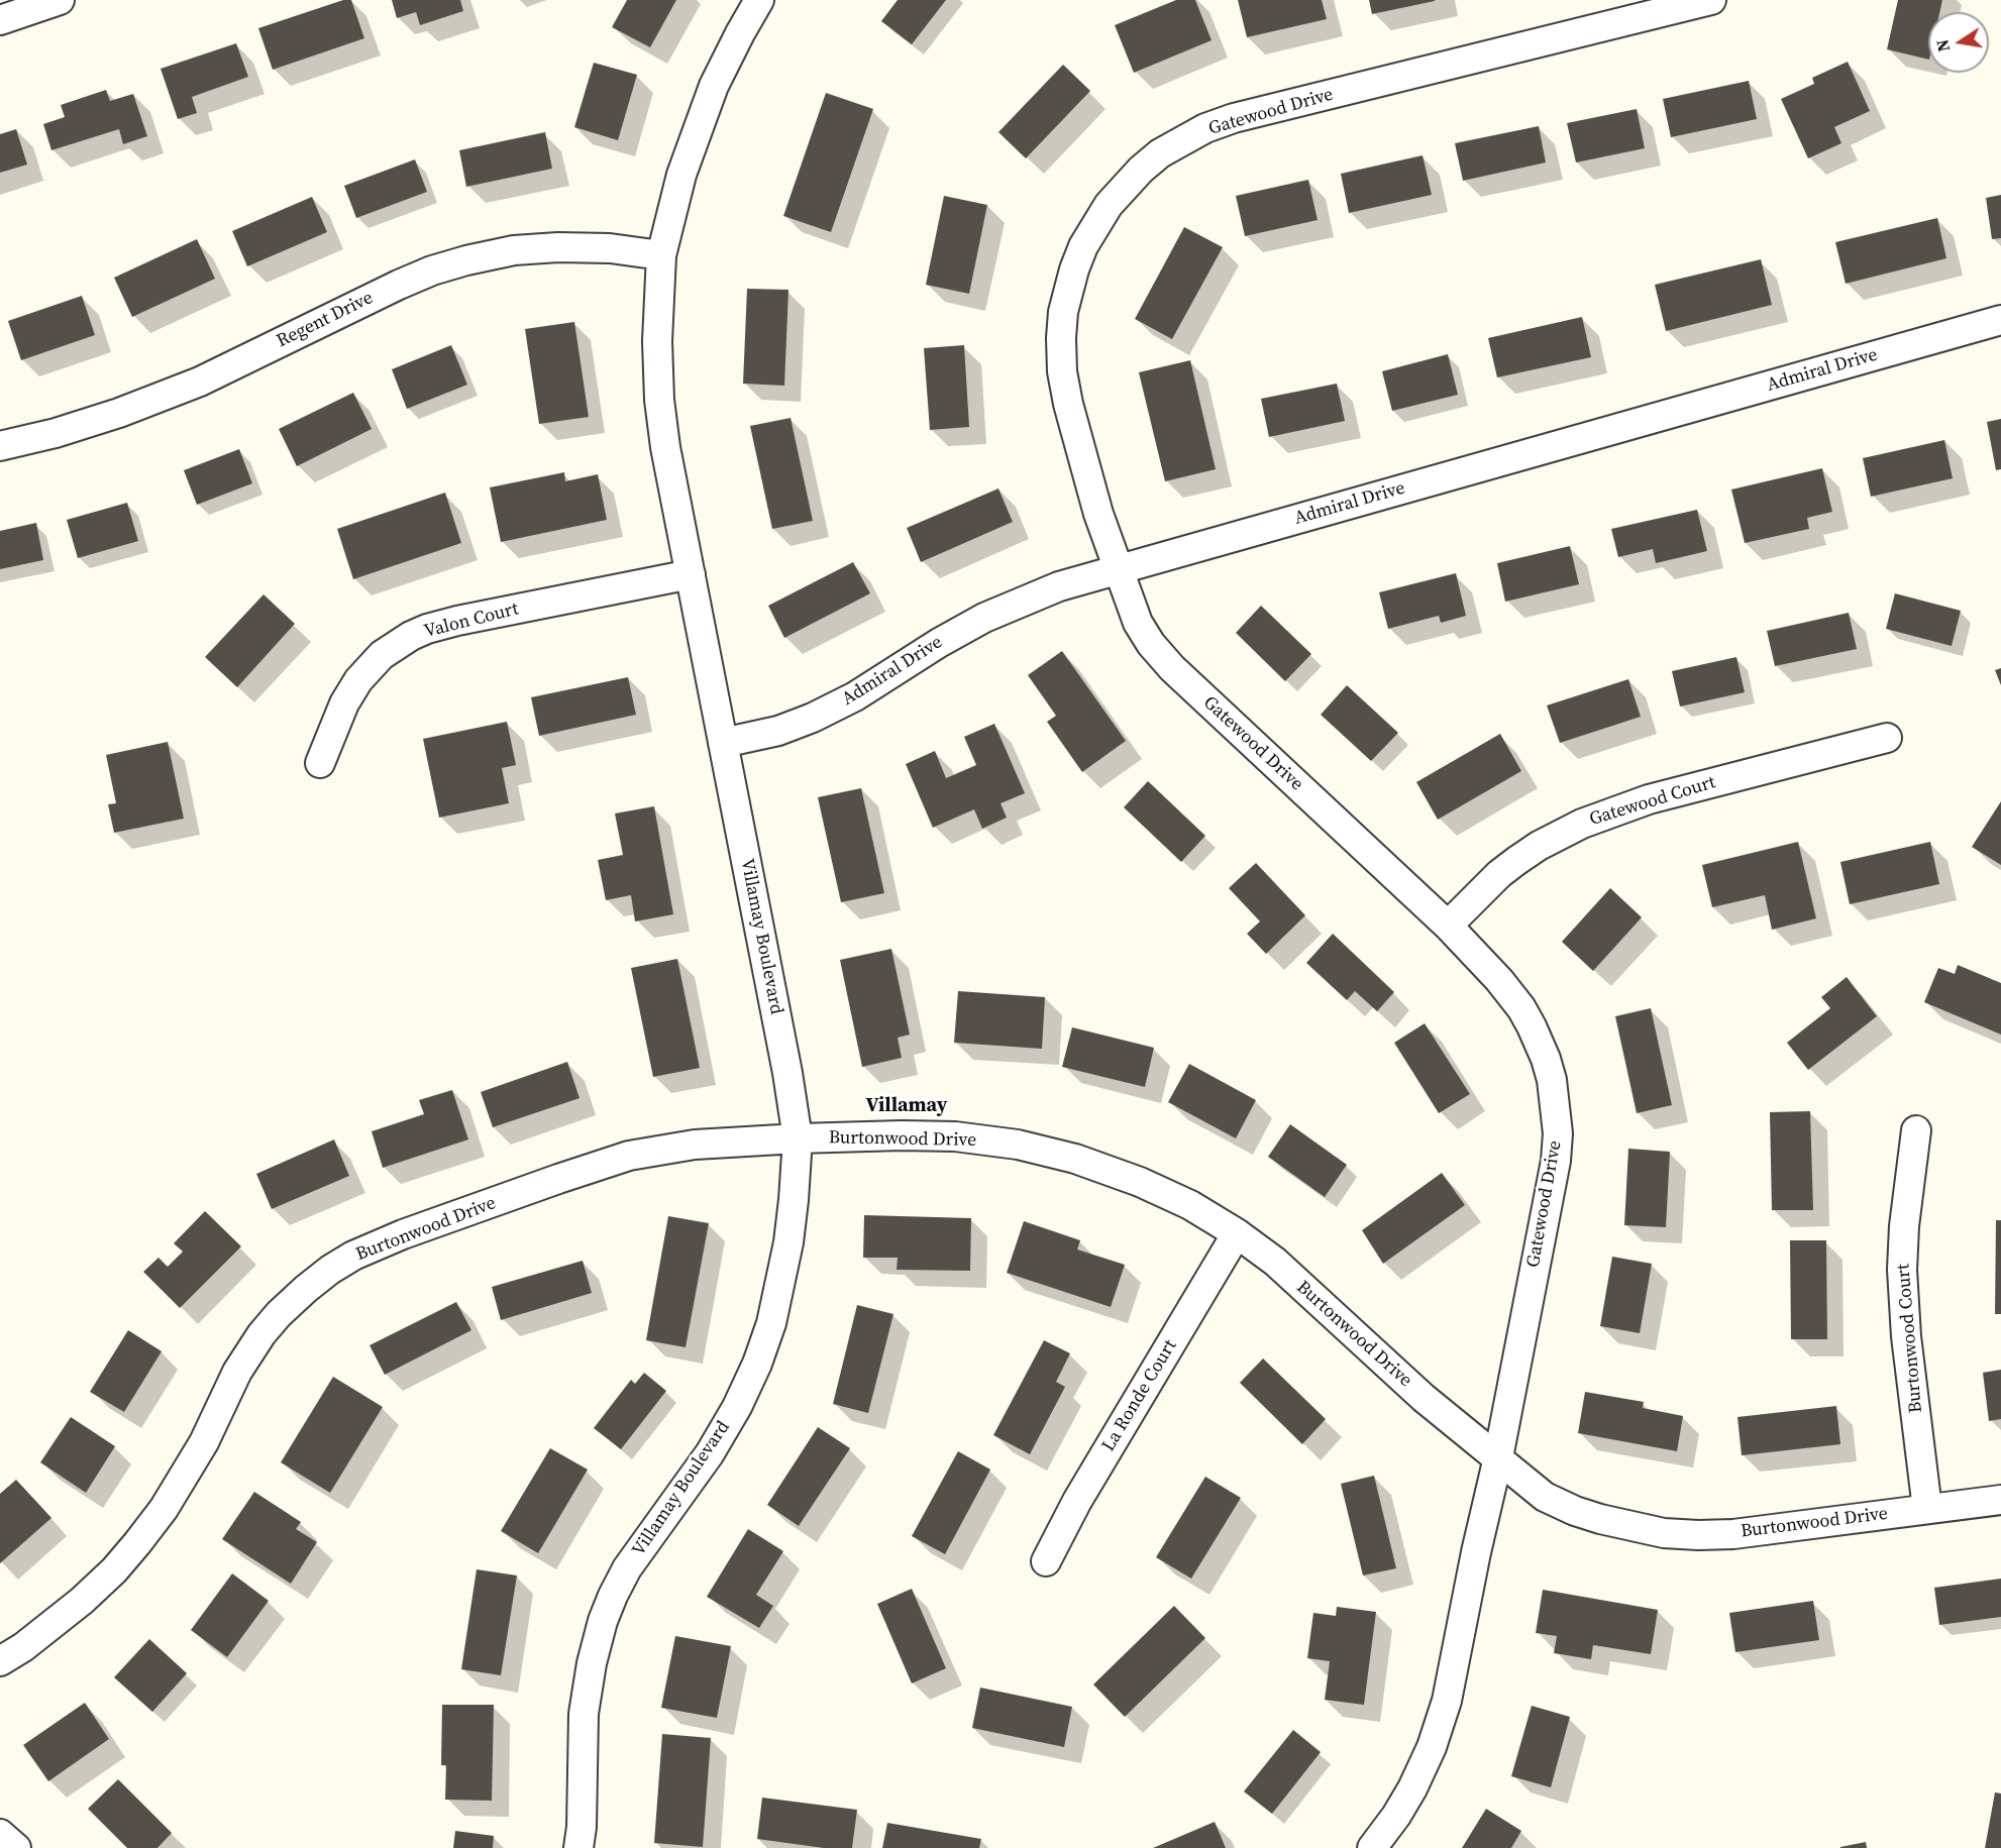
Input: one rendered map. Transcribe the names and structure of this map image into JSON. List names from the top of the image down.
{
  "streets": {
    "street": [
      "Gatewood Drive",
      "Regent Drive",
      "Admiral Drive",
      "Valon Court",
      "Gatewood Court",
      "Villamay Boulevard",
      "Burtonwood Drive",
      "Burtonwood Court",
      "La Ronde Court"
    ]
  },
  "crossings": [
    ["Gatewood Drive", "Admiral Drive"],
    ["Gatewood Drive", "Gatewood Court"],
    ["Gatewood Drive", "Burtonwood Drive"],
    ["Regent Drive", "Villamay Boulevard"],
    ["Admiral Drive", "Villamay Boulevard"],
    ["Valon Court", "Villamay Boulevard"],
    ["Villamay Boulevard", "Burtonwood Drive"],
    ["Burtonwood Drive", "Burtonwood Court"],
    ["Burtonwood Drive", "La Ronde Court"]
  ],
  "districts": ["Villamay"],
  "north": "left"
}
